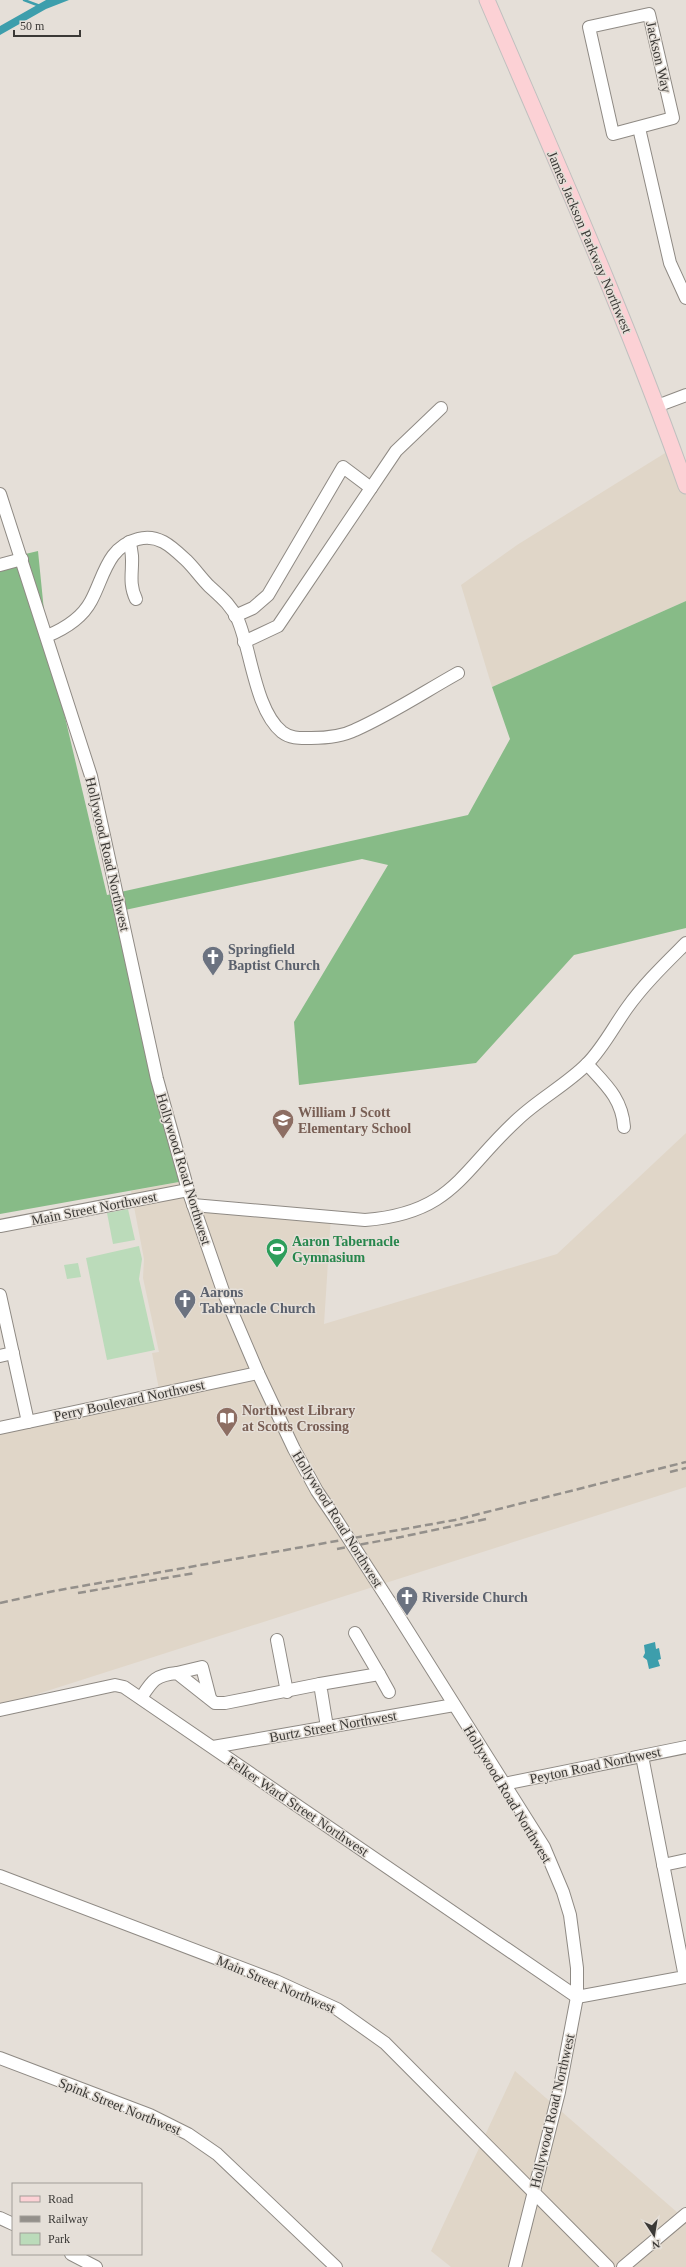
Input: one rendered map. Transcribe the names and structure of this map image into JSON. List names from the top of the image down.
{
  "streets": {
    "main road": ["James Jackson Parkway Northwest"],
    "street": [
      "Jackson Way",
      "Hollywood Road Northwest",
      "Main Street Northwest",
      "Perry Boulevard Northwest",
      "Burtz Street Northwest",
      "Peyton Road Northwest",
      "Felker Ward Street Northwest",
      "Spink Street Northwest"
    ]
  },
  "crossings": [
    ["Hollywood Road Northwest", "Main Street Northwest"],
    ["Hollywood Road Northwest", "Perry Boulevard Northwest"],
    ["Hollywood Road Northwest", "Burtz Street Northwest"],
    ["Hollywood Road Northwest", "Peyton Road Northwest"],
    ["Hollywood Road Northwest", "Felker Ward Street Northwest"],
    ["Burtz Street Northwest", "Felker Ward Street Northwest"]
  ],
  "places": {
    "church": ["Springfield Baptist Church", "Aarons Tabernacle Church", "Riverside Church"],
    "school or university": ["William J Scott Elementary School"],
    "sports": ["Aaron Tabernacle Gymnasium"],
    "library": ["Northwest Library at Scotts Crossing"]
  },
  "legend": ["Road", "Railway", "Park"],
  "scale_bar": "50 m",
  "north": "bottom"
}
